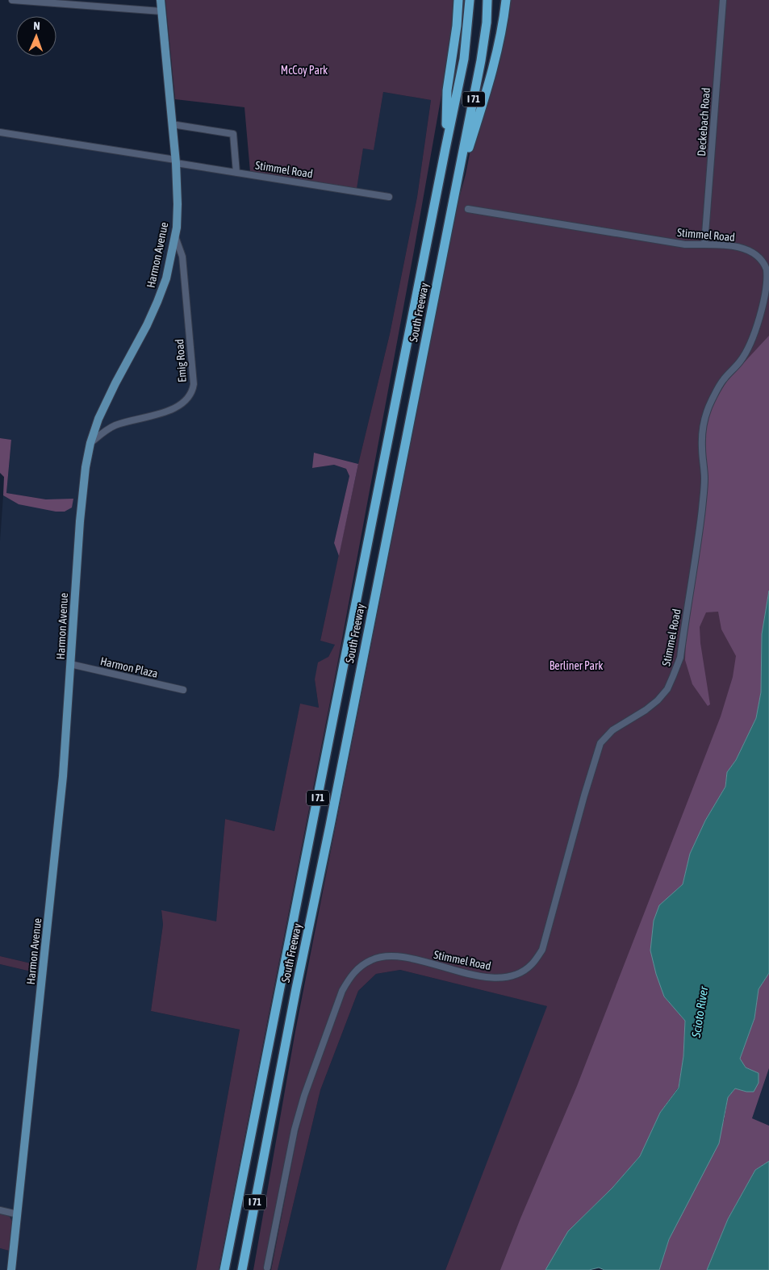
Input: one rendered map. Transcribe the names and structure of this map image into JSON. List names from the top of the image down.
{
  "streets": {
    "highway": ["I 71", "South Freeway"],
    "main road": ["Harmon Avenue"],
    "street": [
      "Deckebach Road",
      "Stimmel Road",
      "Emig Road",
      "Harmon Plaza"
    ]
  },
  "crossings": [
    ["Deckebach Road", "Stimmel Road"],
    ["Stimmel Road", "Harmon Avenue"],
    ["Harmon Avenue", "Emig Road"],
    ["Harmon Avenue", "Harmon Plaza"]
  ],
  "water": ["Scioto River"],
  "parks": ["McCoy Park", "Berliner Park"],
  "north": "top"
}
